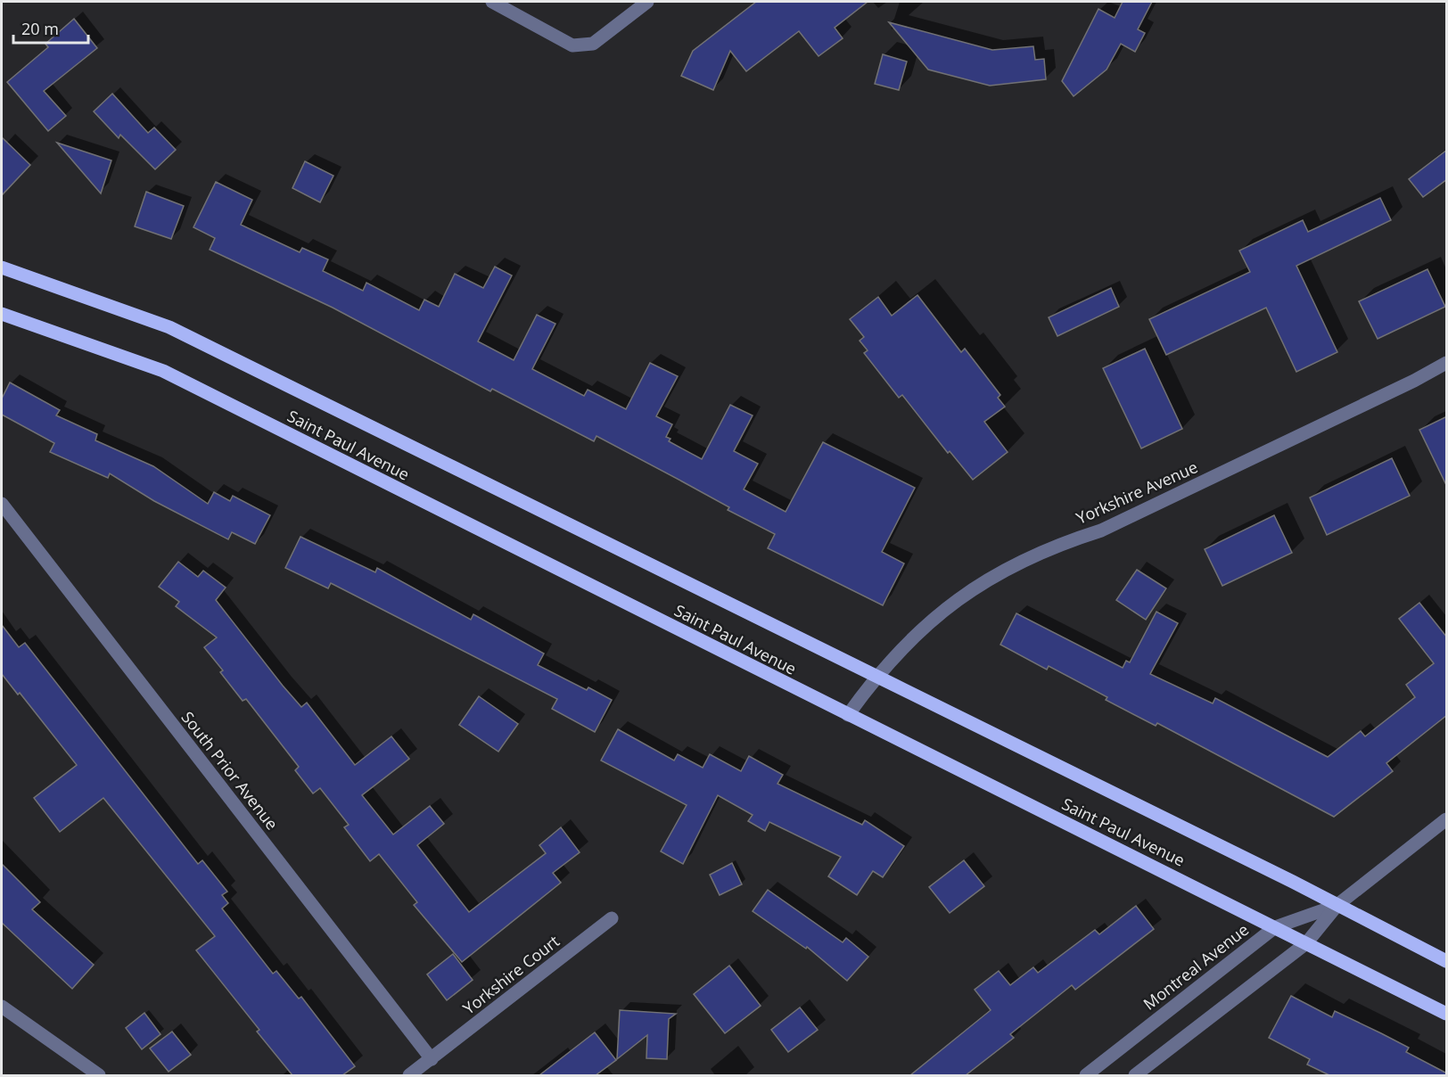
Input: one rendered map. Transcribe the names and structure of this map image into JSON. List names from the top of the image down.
{
  "streets": {
    "main road": ["Saint Paul Avenue"],
    "street": [
      "Yorkshire Avenue",
      "South Prior Avenue",
      "Montreal Avenue",
      "Yorkshire Court"
    ]
  },
  "crossings": [
    ["Saint Paul Avenue", "Yorkshire Avenue"],
    ["Saint Paul Avenue", "Montreal Avenue"],
    ["South Prior Avenue", "Yorkshire Court"]
  ],
  "scale_bar": "20 m"
}
